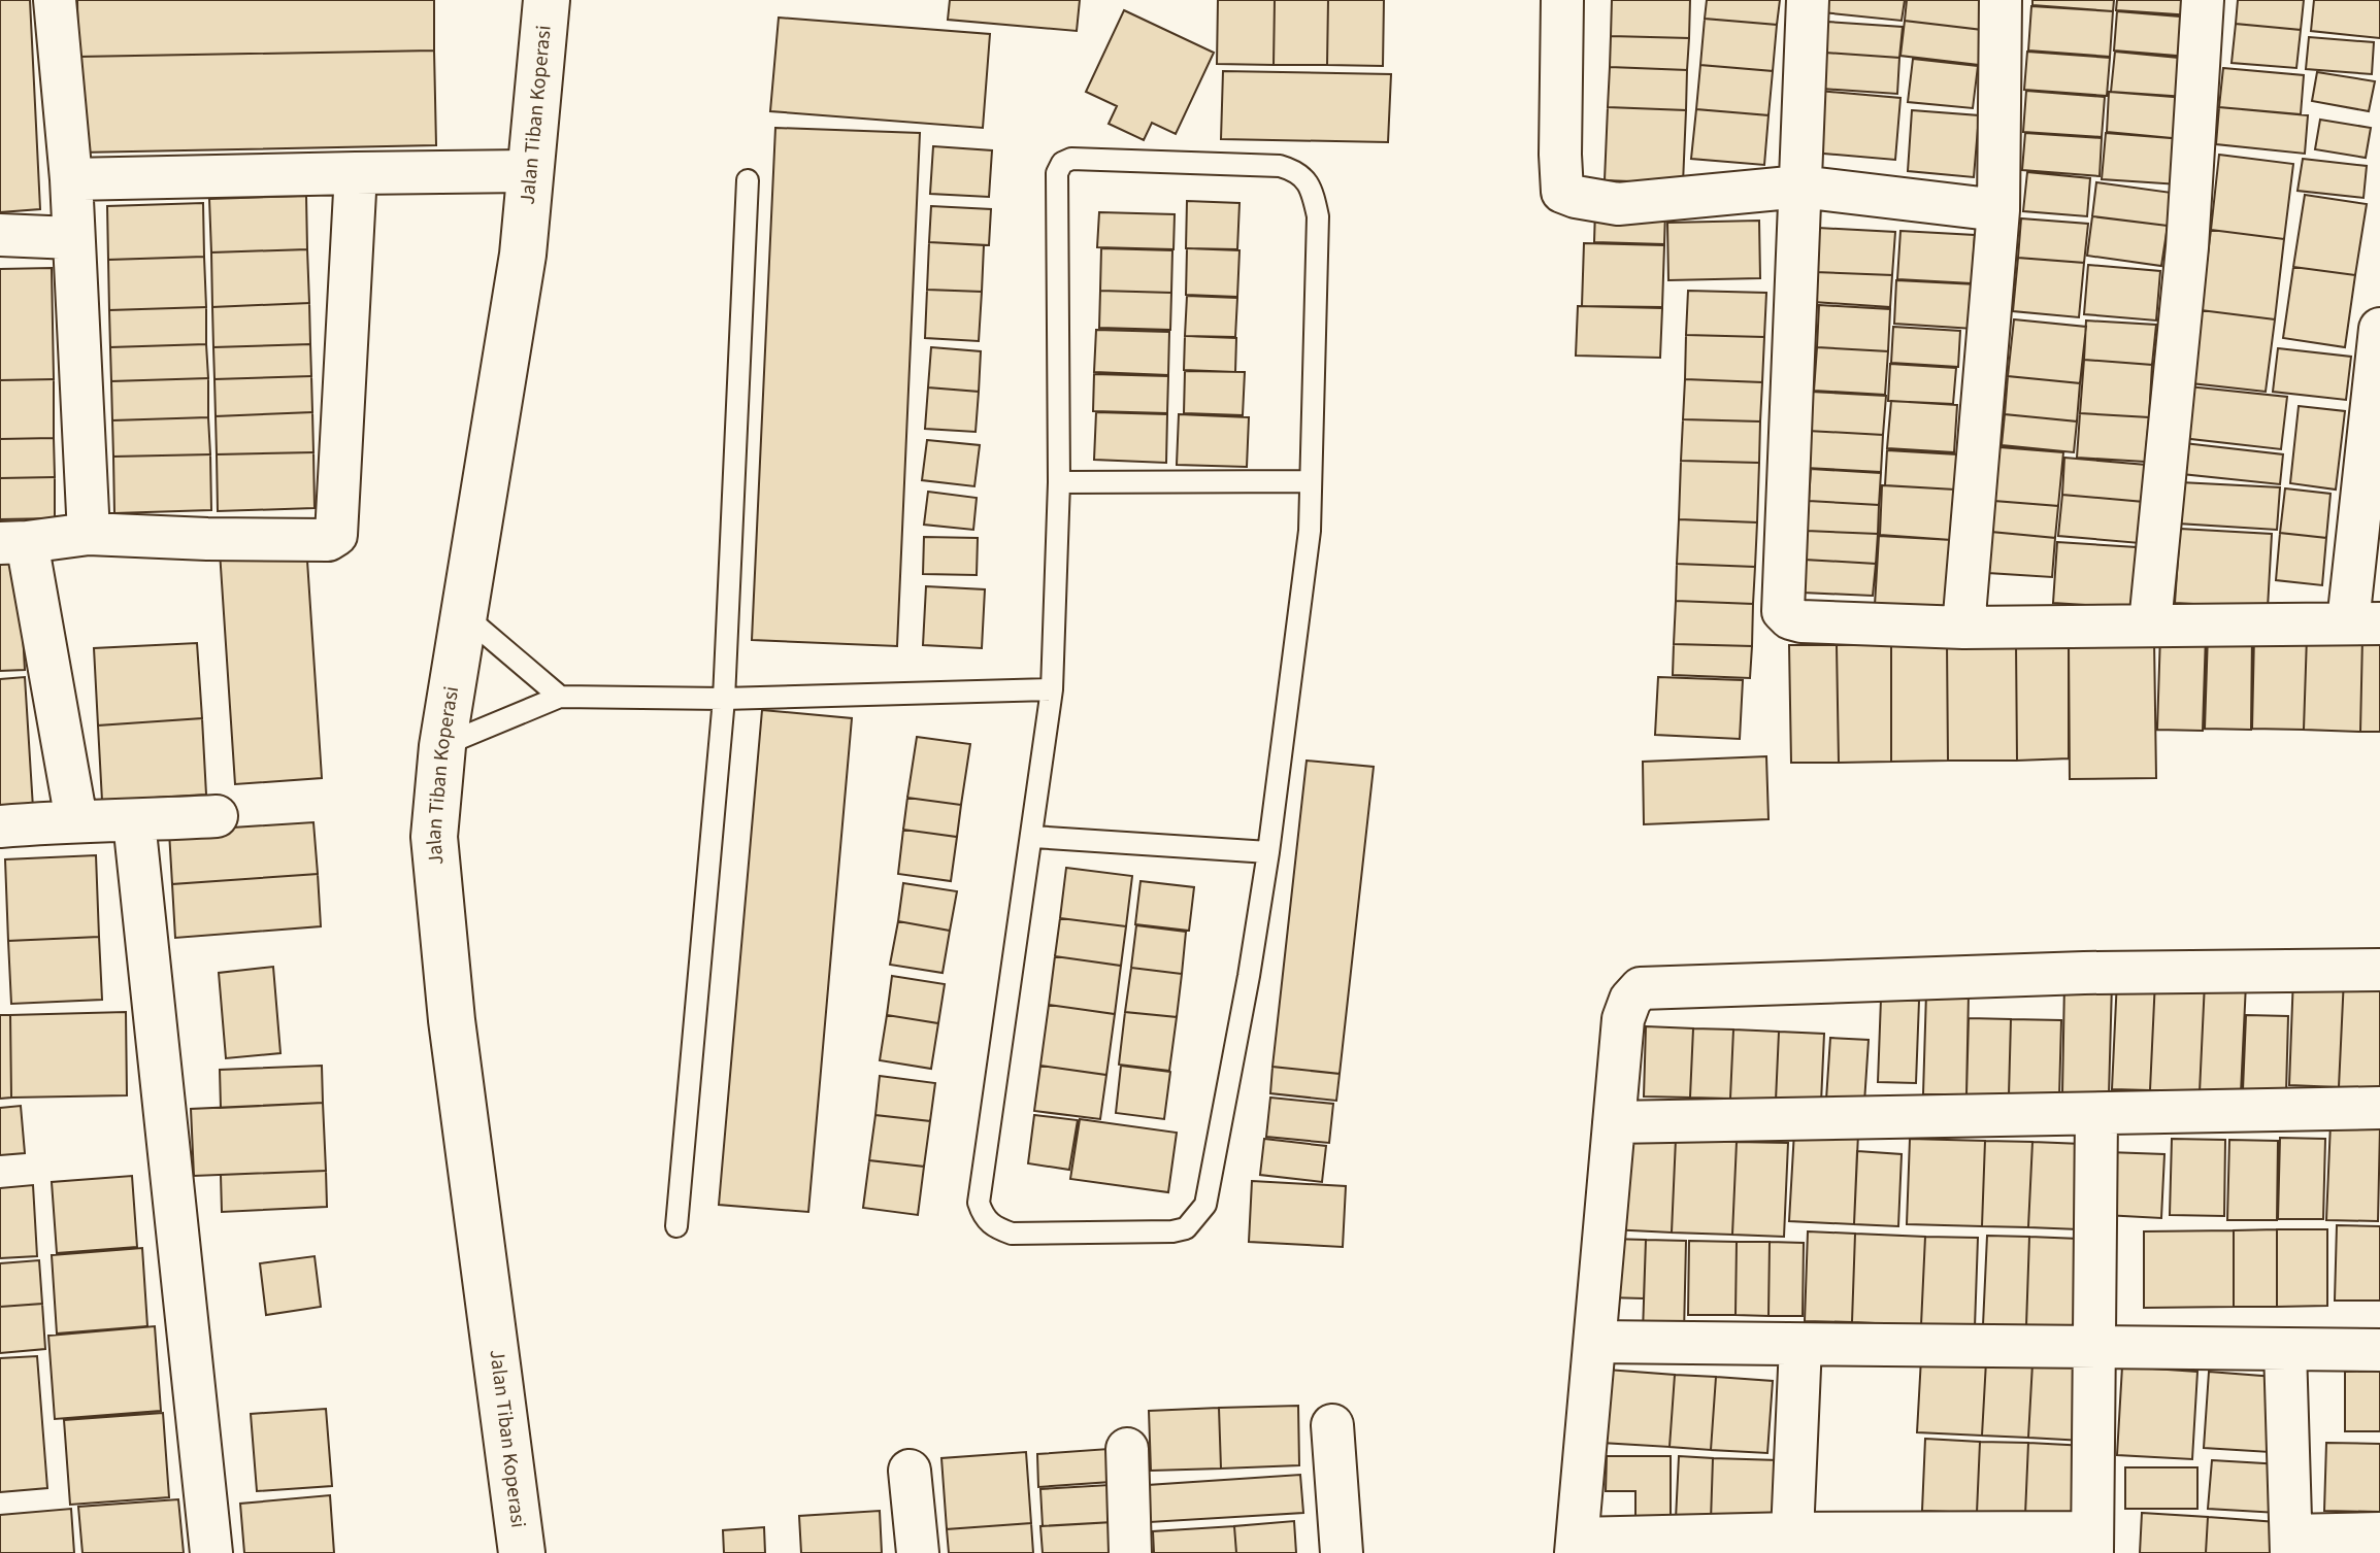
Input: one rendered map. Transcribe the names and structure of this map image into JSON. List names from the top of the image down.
{
  "streets": {
    "street": ["Jalan Tiban Koperasi"]
  }
}
